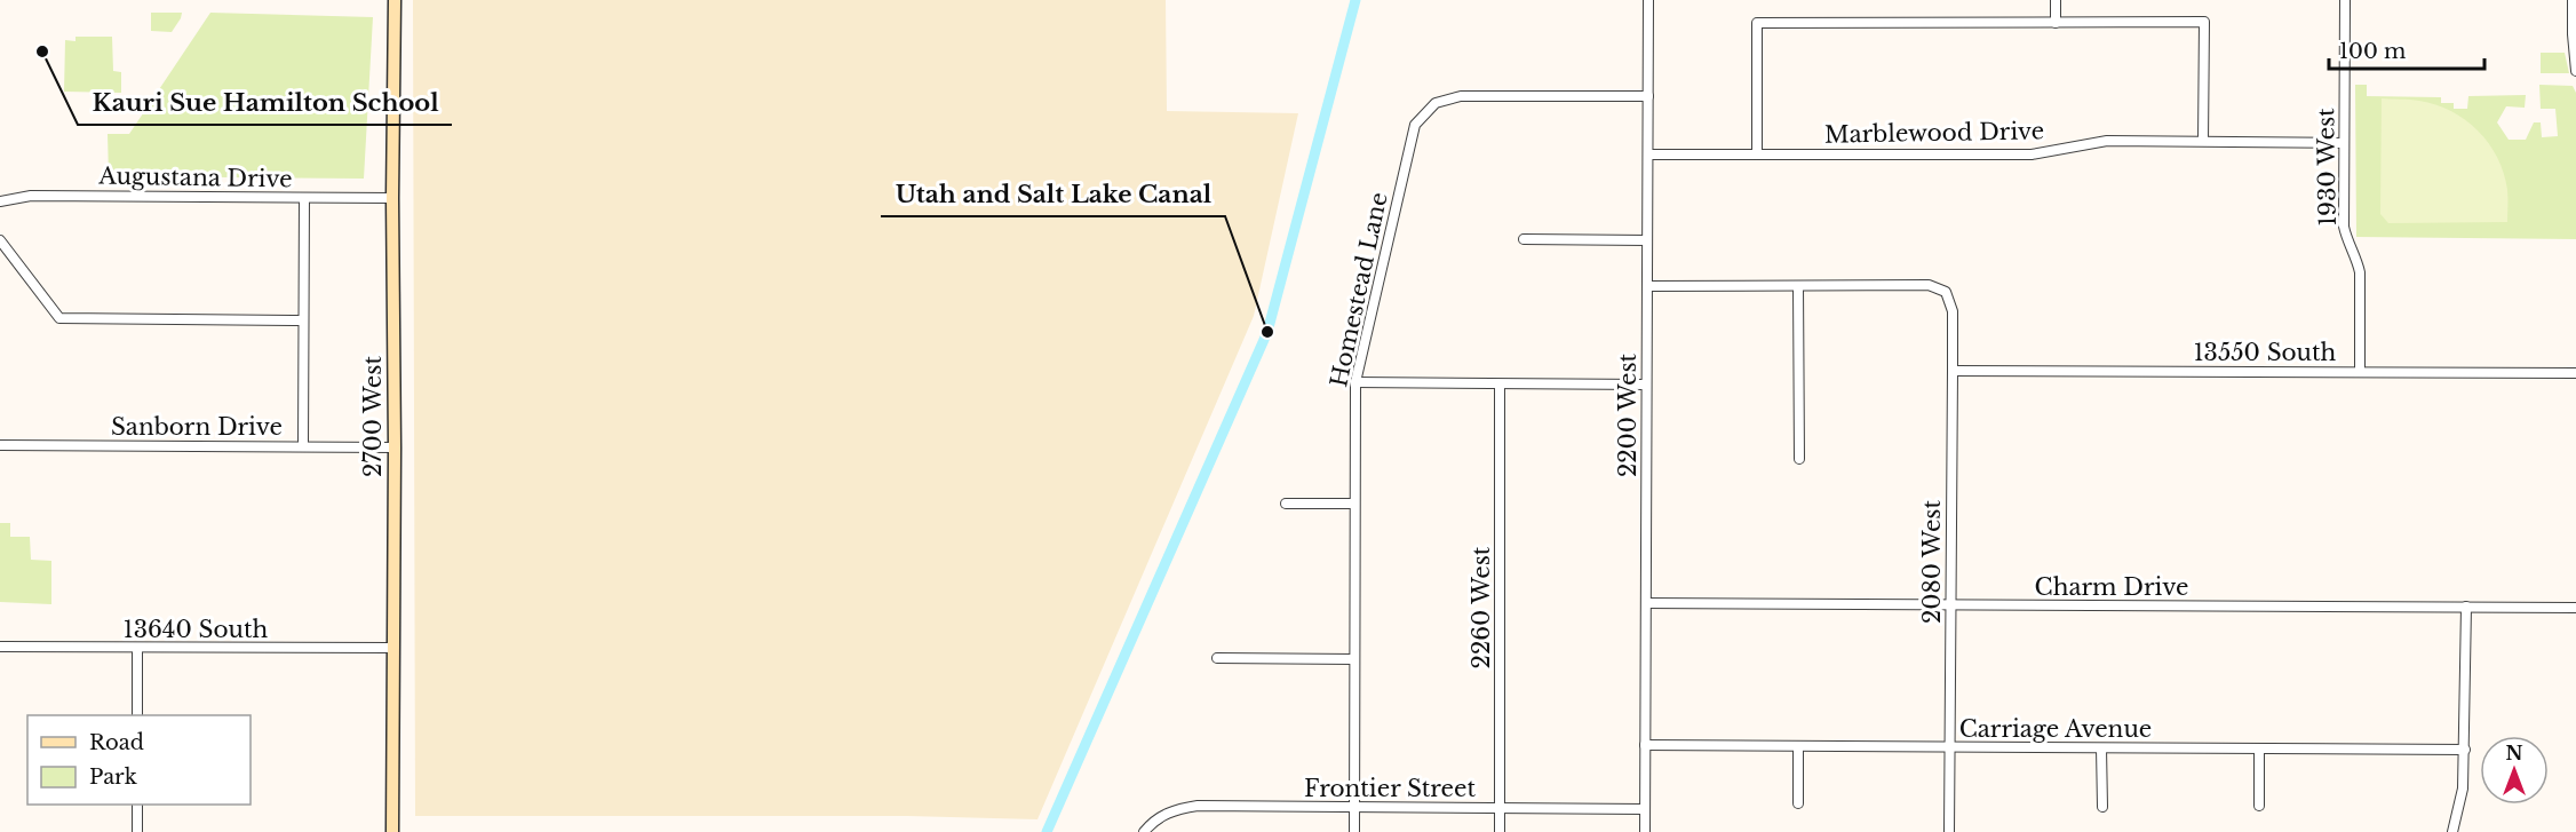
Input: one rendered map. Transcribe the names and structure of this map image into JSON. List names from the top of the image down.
{
  "streets": {
    "main road": ["2700 West"],
    "street": [
      "Marblewood Drive",
      "1930 West",
      "Augustana Drive",
      "Homestead Lane",
      "13550 South",
      "2200 West",
      "Sanborn Drive",
      "2080 West",
      "Charm Drive",
      "2260 West",
      "13640 South",
      "Carriage Avenue",
      "Frontier Street"
    ]
  },
  "crossings": [
    ["Marblewood Drive", "1930 West"],
    ["Marblewood Drive", "2200 West"],
    ["1930 West", "13550 South"],
    ["Augustana Drive", "2700 West"],
    ["Homestead Lane", "2200 West"],
    ["Homestead Lane", "Frontier Street"],
    ["13550 South", "2080 West"],
    ["2200 West", "Charm Drive"],
    ["2200 West", "Carriage Avenue"],
    ["2200 West", "Frontier Street"],
    ["2700 West", "Sanborn Drive"],
    ["2700 West", "13640 South"],
    ["2080 West", "Charm Drive"],
    ["2080 West", "Carriage Avenue"],
    ["2260 West", "Frontier Street"]
  ],
  "places": ["Kauri Sue Hamilton School", "Utah and Salt Lake Canal"],
  "legend": ["Road", "Park"],
  "scale_bar": "100 m",
  "north": "top"
}
